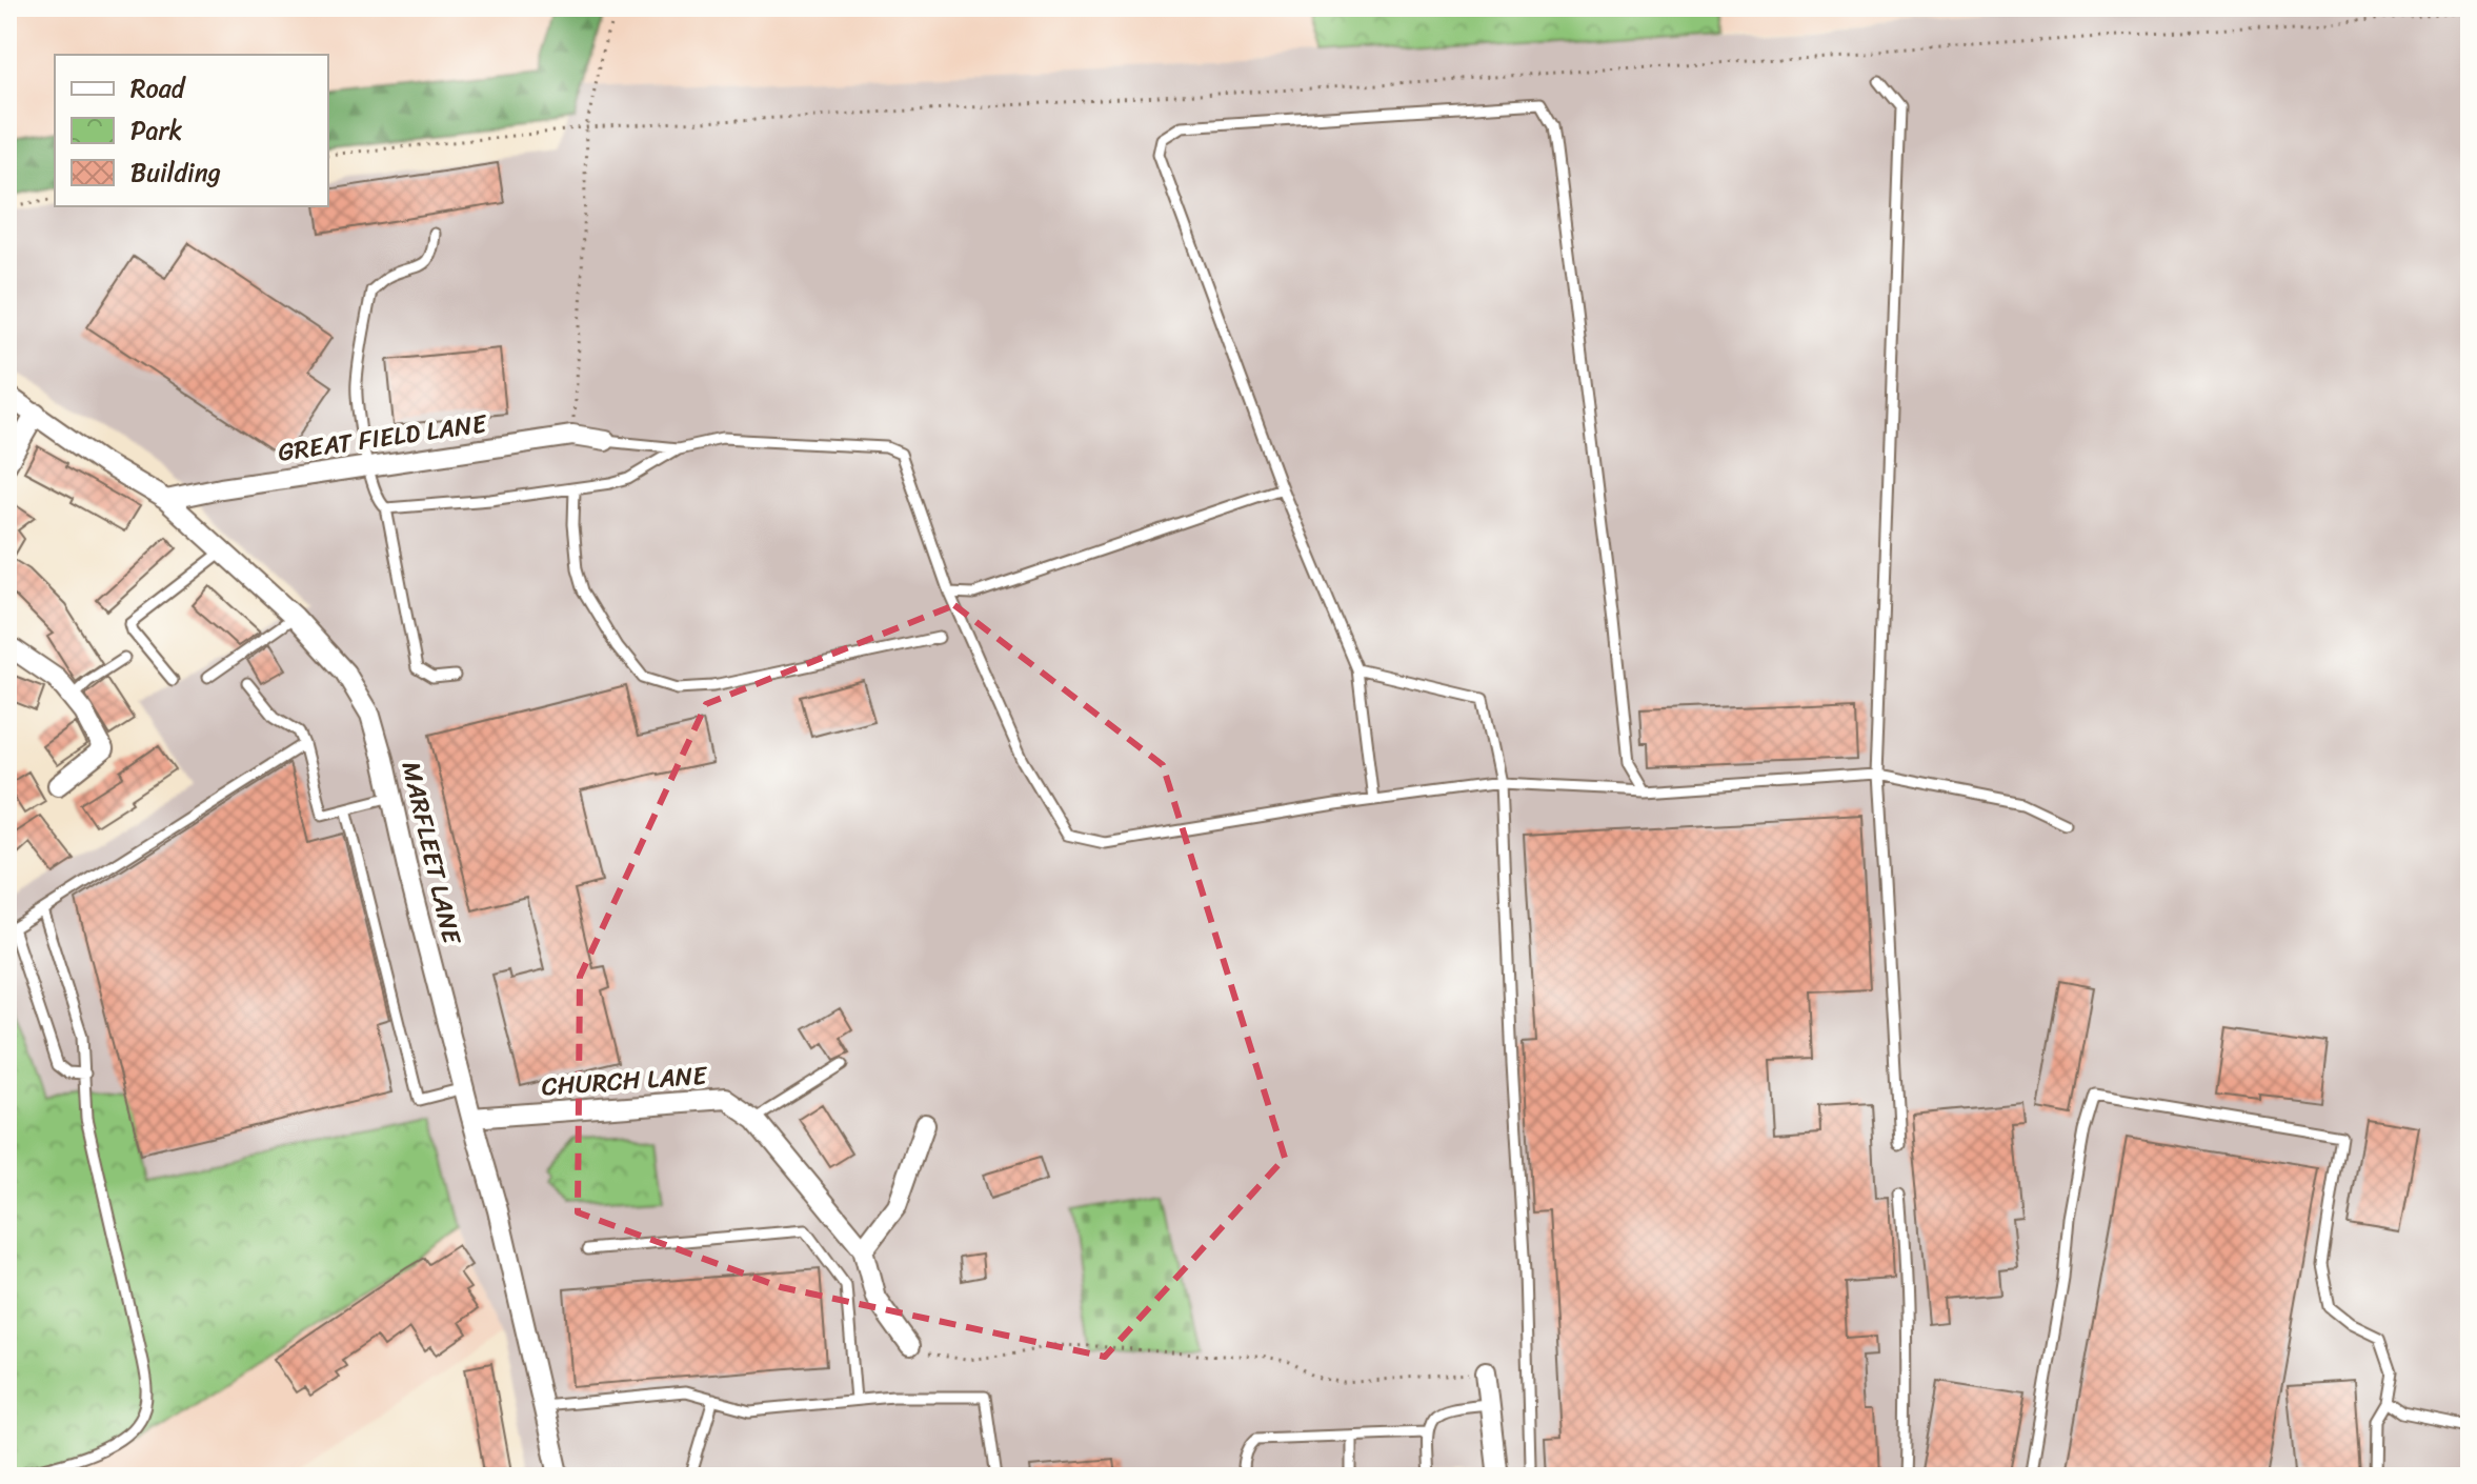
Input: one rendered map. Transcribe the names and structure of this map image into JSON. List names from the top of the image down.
{
  "streets": {
    "street": ["GREAT FIELD LANE", "MARFLEET LANE", "CHURCH LANE"]
  },
  "crossings": [
    ["GREAT FIELD LANE", "MARFLEET LANE"],
    ["MARFLEET LANE", "CHURCH LANE"]
  ],
  "legend": ["Road", "Park", "Building"]
}
